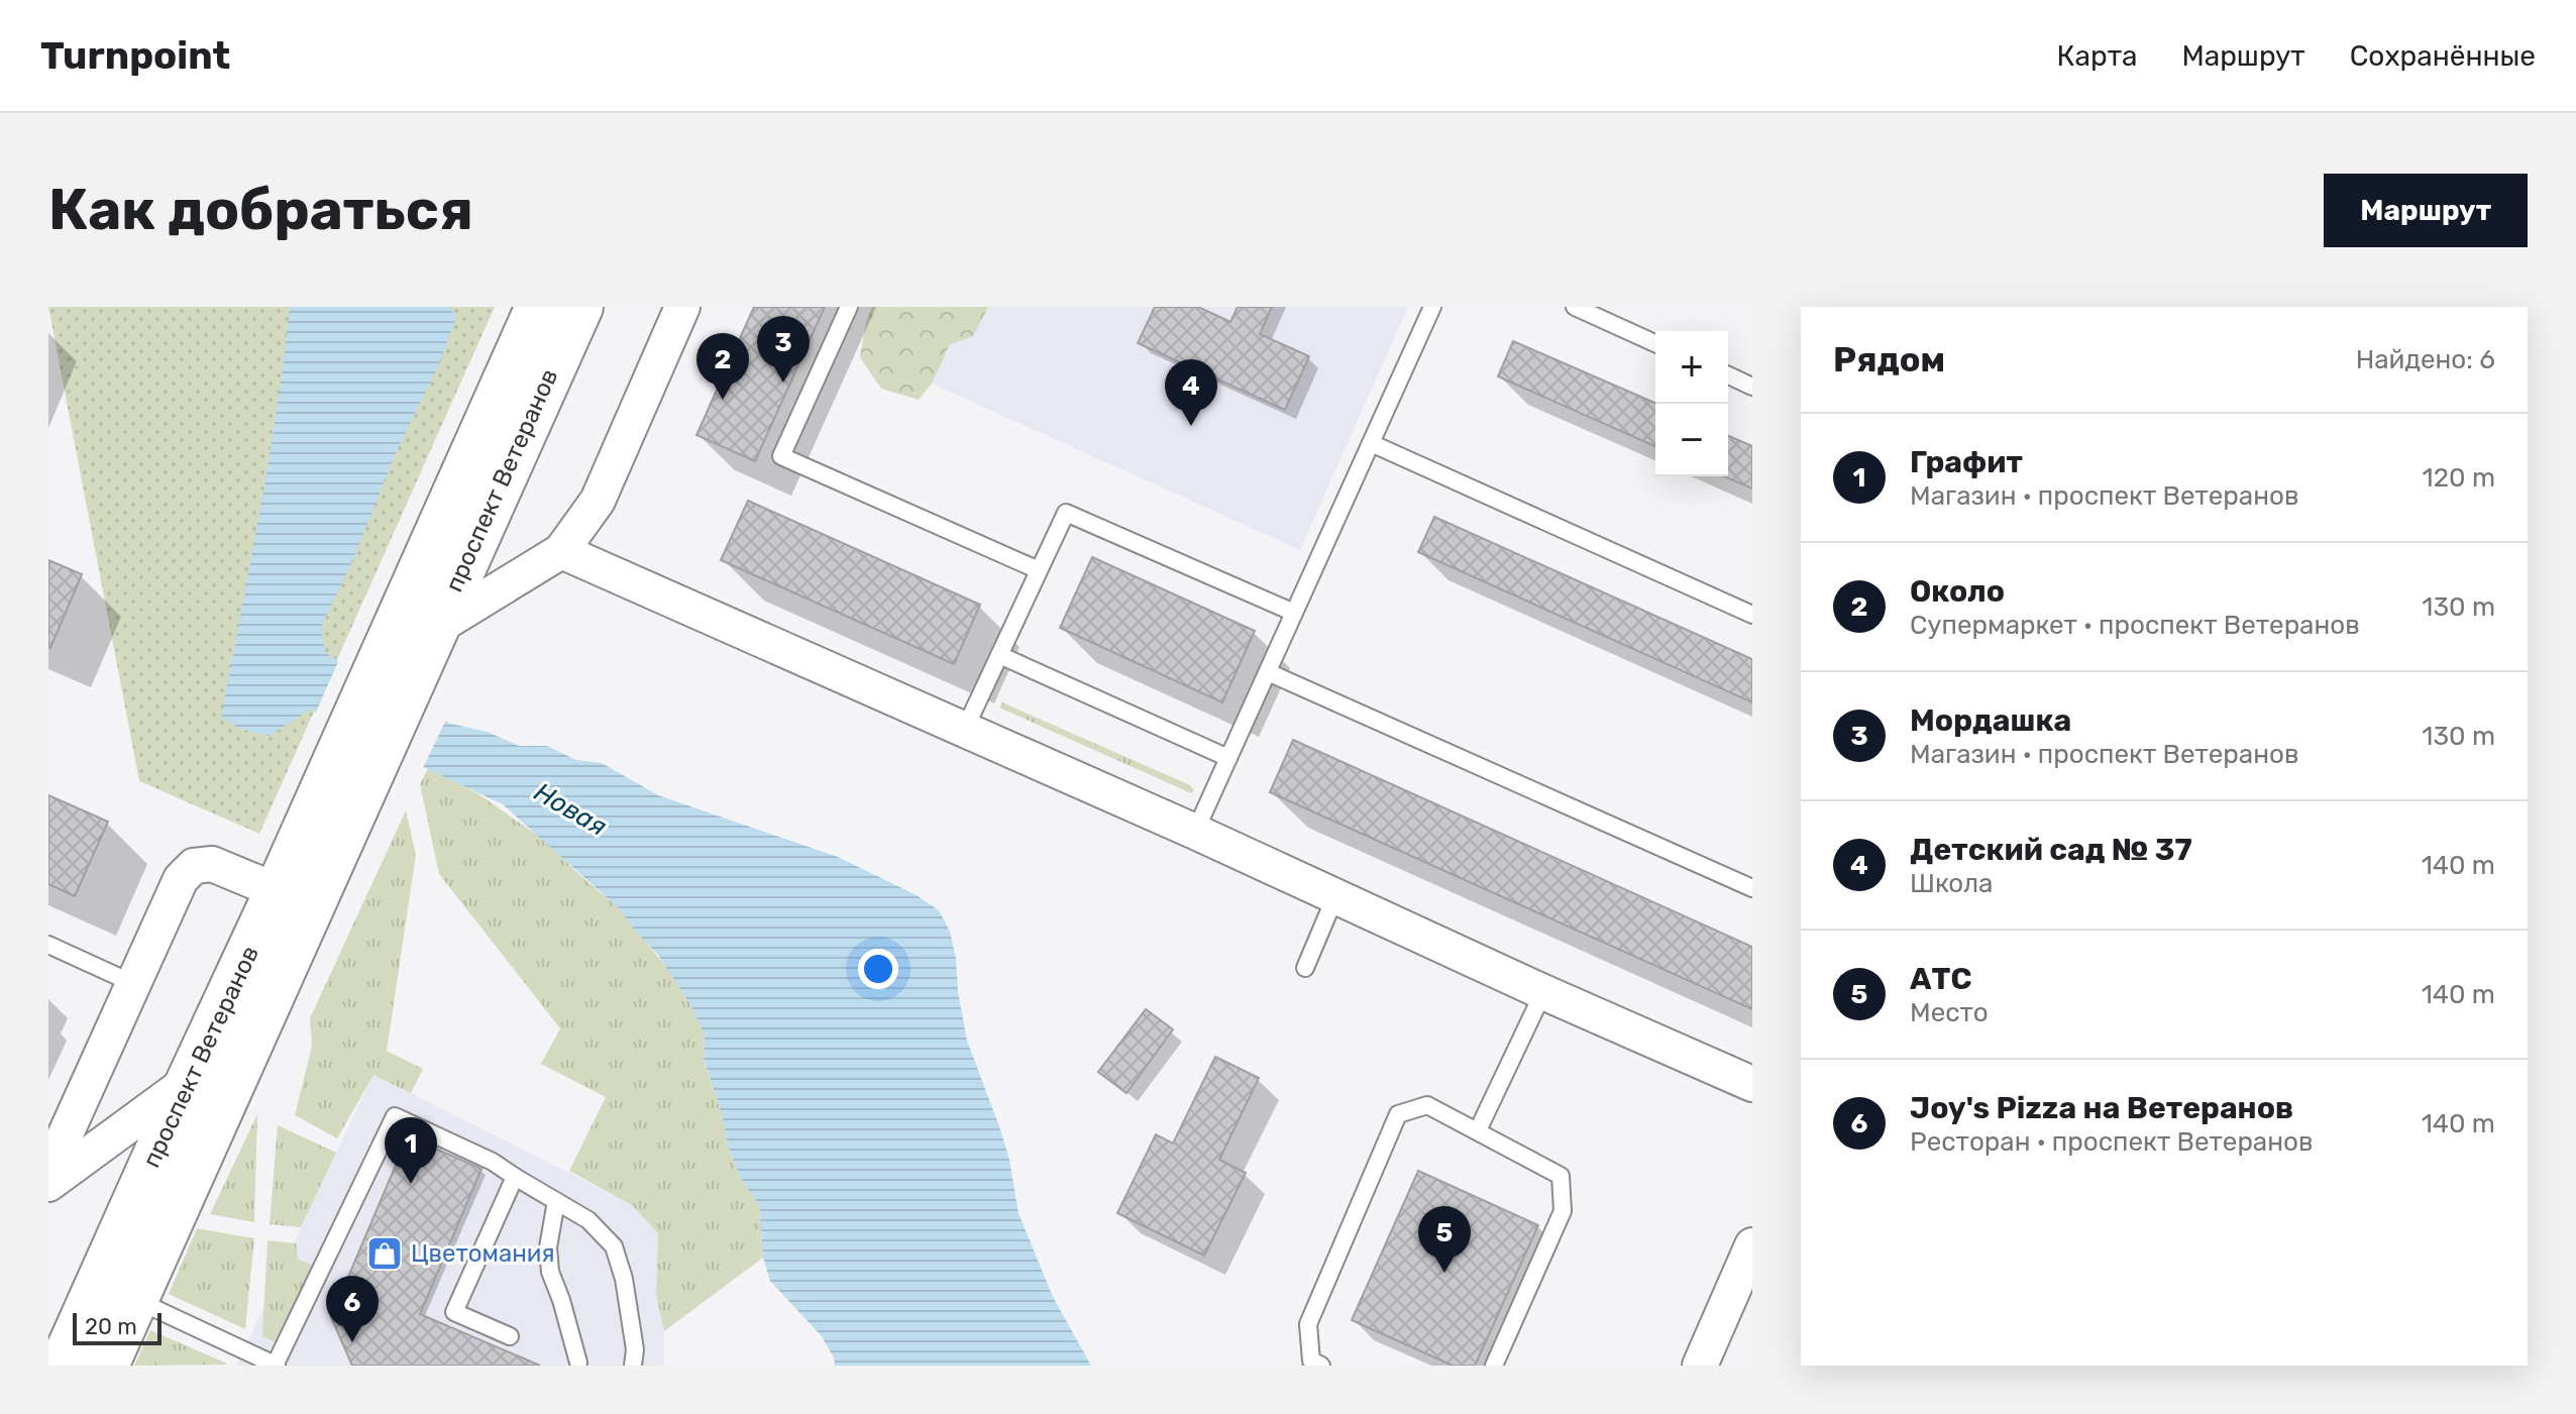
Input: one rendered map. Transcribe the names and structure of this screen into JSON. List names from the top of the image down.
{
  "streets": {
    "main road": ["проспект Ветеранов"]
  },
  "water": ["Новая"],
  "places": {
    "shop": ["Цветомания"]
  },
  "scale_bar": "20 m",
  "page": {
    "header": "Turnpoint",
    "nav": ["Карта", "Маршрут", "Сохранённые"],
    "buttons": "Маршрут",
    "title": "Как добраться",
    "heading": ["Рядом", "Найдено: 6"],
    "pins": [
      "3",
      "2",
      "4",
      "1",
      "5",
      "6"
    ],
    "map_buttons": ["+", "−"],
    "list": [
      {
        "mark": "1",
        "name": "Графит",
        "note": "Магазин · проспект Ветеранов",
        "value": "120 m"
      },
      {
        "mark": "2",
        "name": "Около",
        "note": "Супермаркет · проспект Ветеранов",
        "value": "130 m"
      },
      {
        "mark": "3",
        "name": "Мордашка",
        "note": "Магазин · проспект Ветеранов",
        "value": "130 m"
      },
      {
        "mark": "4",
        "name": "Детский сад № 37",
        "note": "Школа",
        "value": "140 m"
      },
      {
        "mark": "5",
        "name": "АТС",
        "note": "Место",
        "value": "140 m"
      },
      {
        "mark": "6",
        "name": "Joy's Pizza на Ветеранов",
        "note": "Ресторан · проспект Ветеранов",
        "value": "140 m"
      }
    ],
    "scale": "20 m"
  }
}
